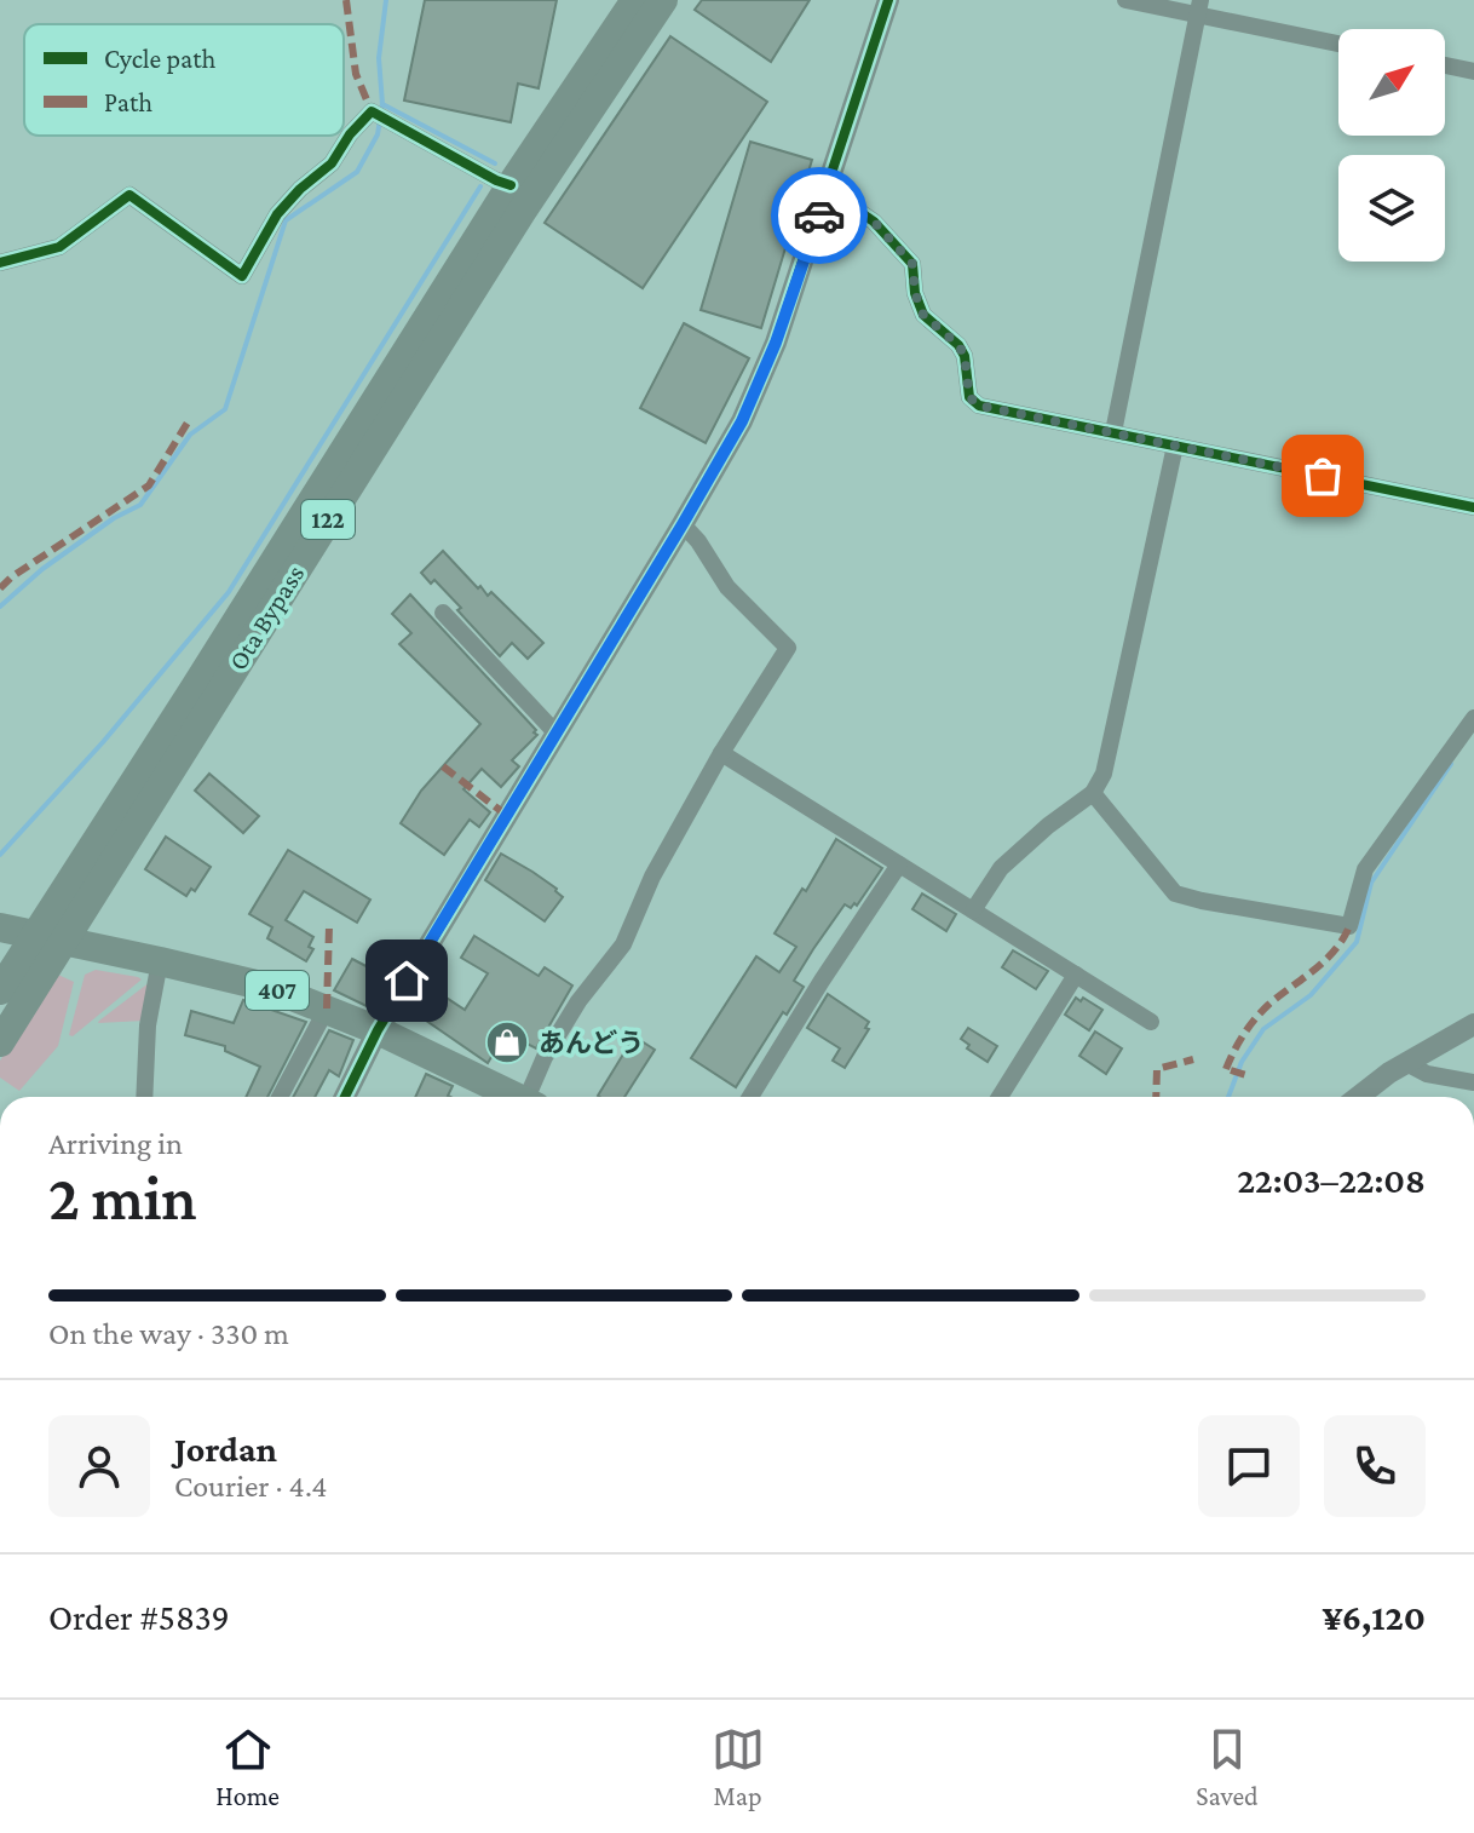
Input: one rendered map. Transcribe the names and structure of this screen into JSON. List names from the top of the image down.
{
  "streets": {
    "highway": ["122", "Ota Bypass", "407"]
  },
  "crossings": [
    ["Ota Bypass", "407"]
  ],
  "places": {
    "shop": ["あんどう"]
  },
  "legend": ["Cycle path", "Path"],
  "north": "top right",
  "page": {
    "heading": ["2 min", "Arriving in", "22:03–22:08"],
    "panel": [
      "Jordan",
      "Courier · 4.4",
      "Order #5839",
      "¥6,120"
    ],
    "bar": "On the way · 330 m",
    "tabs": ["Home", "Map", "Saved"]
  }
}
